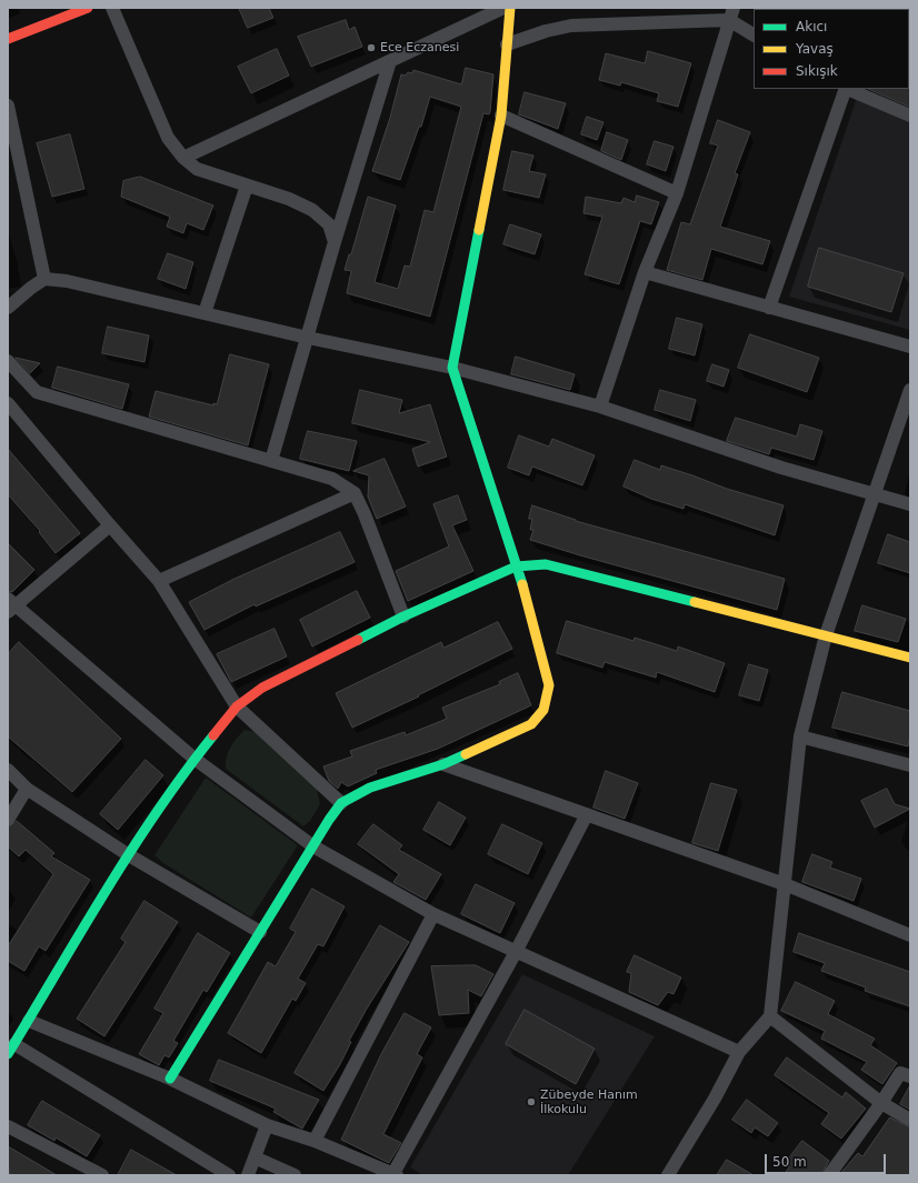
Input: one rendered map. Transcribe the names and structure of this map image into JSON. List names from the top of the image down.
{
  "places": ["Ece Eczanesi", "Zübeyde Hanım İlkokulu"],
  "legend": ["Akıcı", "Yavaş", "Sıkışık"],
  "scale_bar": "50 m"
}
